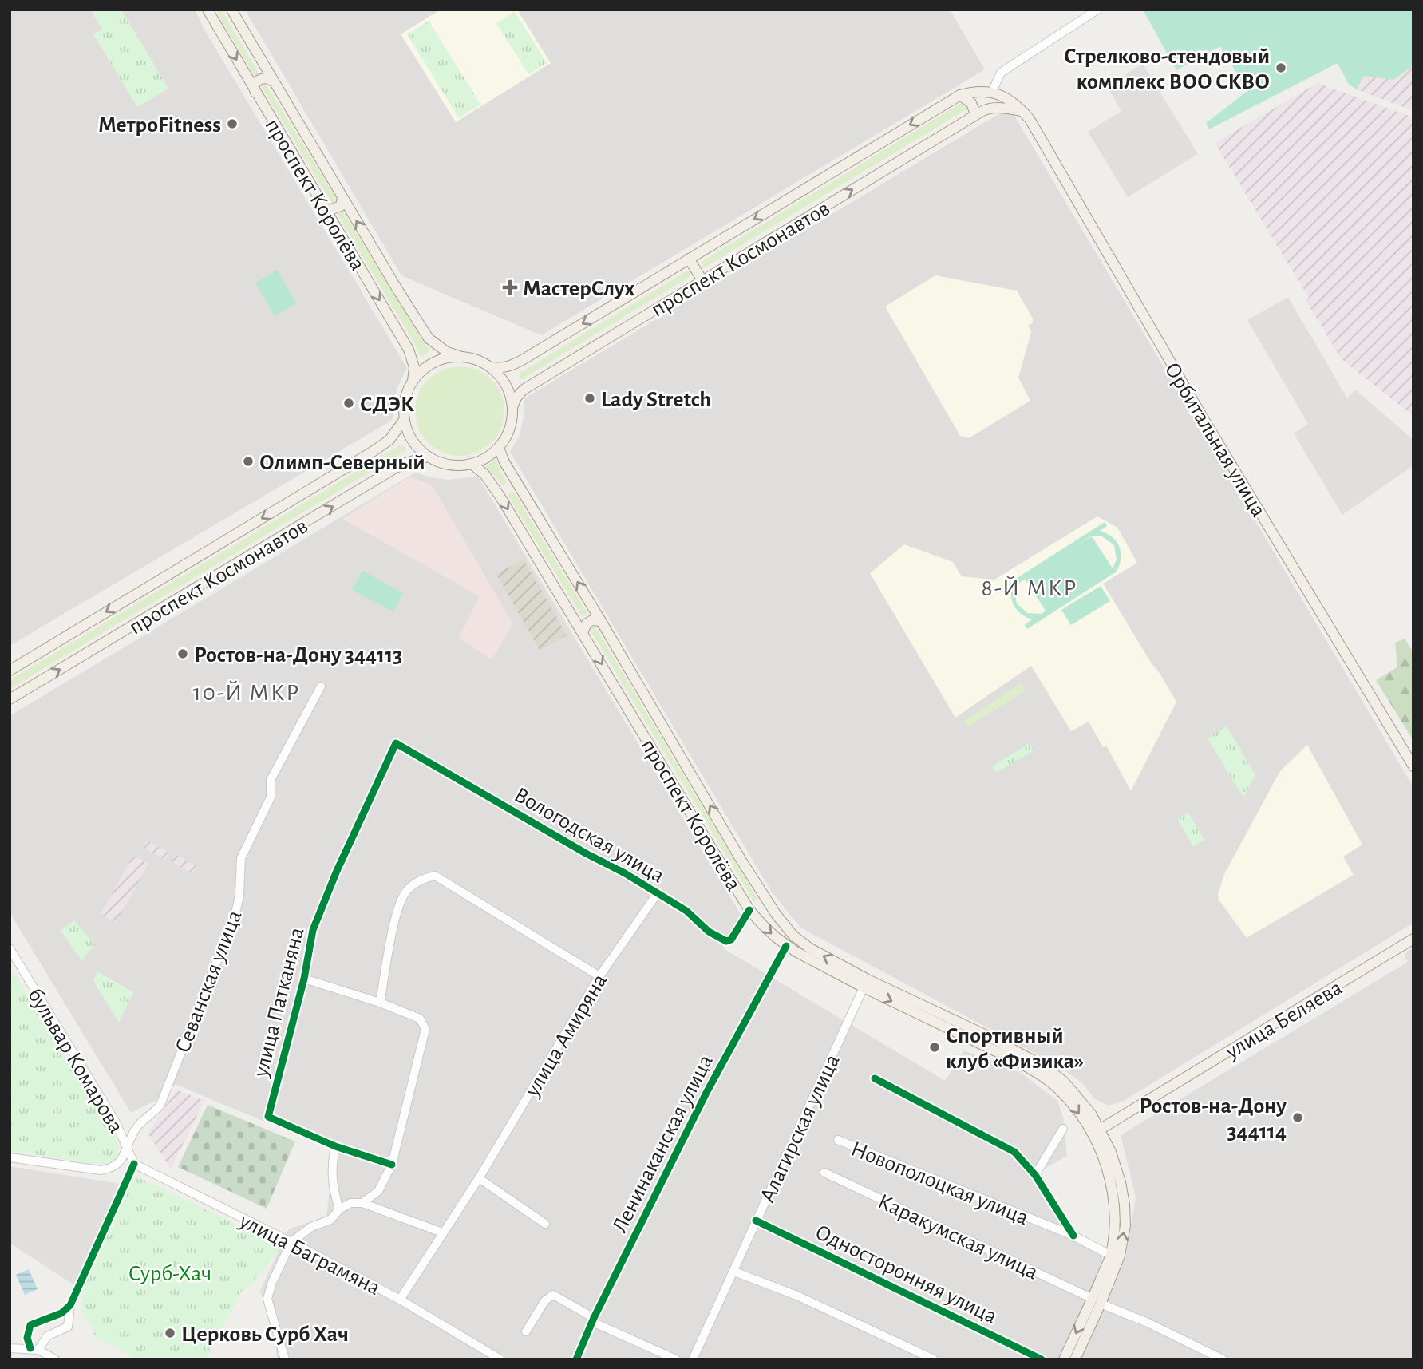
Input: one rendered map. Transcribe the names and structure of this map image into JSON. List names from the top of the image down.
{
  "streets": {
    "main road": [
      "проспект Королёва",
      "проспект Космонавтов",
      "Орбитальная улица",
      "улица Беляева"
    ],
    "street": [
      "Вологодская улица",
      "Севанская улица",
      "улица Патканяна",
      "улица Амиряна",
      "бульвар Комарова",
      "Алагирская улица",
      "Ленинаканская улица",
      "Новополоцкая улица",
      "Каракумская улица",
      "улица Баграмяна",
      "Односторонняя улица"
    ]
  },
  "crossings": [
    ["проспект Королёва", "проспект Космонавтов"],
    ["проспект Королёва", "Вологодская улица"],
    ["проспект Королёва", "улица Беляева"],
    ["проспект Королёва", "Алагирская улица"],
    ["проспект Королёва", "Ленинаканская улица"],
    ["проспект Космонавтов", "Орбитальная улица"],
    ["Вологодская улица", "улица Патканяна"],
    ["Вологодская улица", "улица Амиряна"],
    ["Севанская улица", "бульвар Комарова"],
    ["улица Амиряна", "улица Баграмяна"],
    ["Алагирская улица", "Односторонняя улица"]
  ],
  "districts": ["8-Й МКР", "10-Й МКР"],
  "parks": ["Сурб-Хач"],
  "places": {
    "other": [
      "Стрелково-стендовый комплекс ВОО СКВО",
      "МетроFitness",
      "Lady Stretch",
      "СДЭК",
      "Олимп-Северный",
      "Ростов-на-Дону 344113",
      "Спортивный клуб «Физика»",
      "Ростов-на-Дону 344114",
      "Церковь Сурб Хач"
    ],
    "health": ["МастерСлух"]
  }
}
